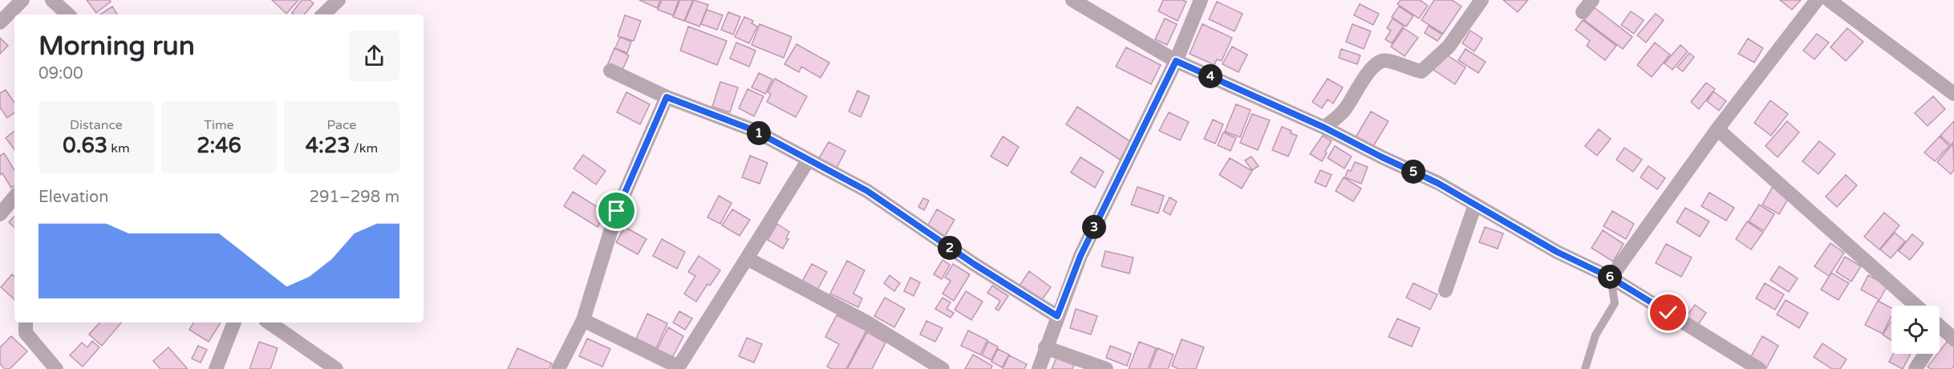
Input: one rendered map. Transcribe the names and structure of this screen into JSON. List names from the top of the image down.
{
  "page": {
    "heading": ["Morning run", "09:00"],
    "pins": [
      "4",
      "1",
      "5",
      "3",
      "2",
      "6"
    ],
    "stats": [
      ["Distance", "0.63 km"],
      ["Time", "2:46"],
      ["Pace", "4:23 /km"]
    ],
    "chart": ["Elevation", "291–298 m"]
  }
}
